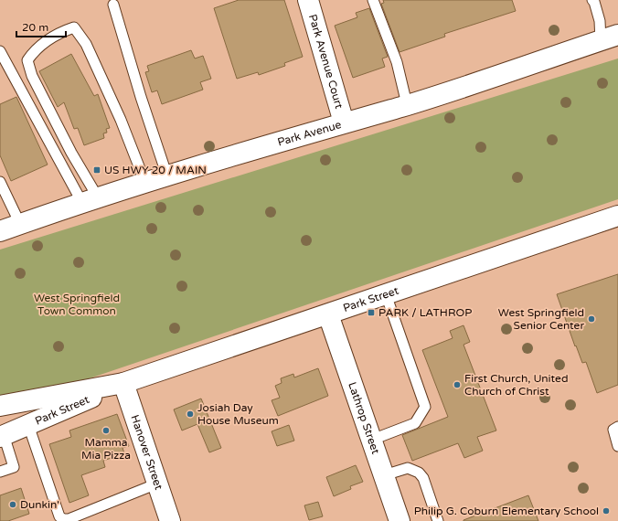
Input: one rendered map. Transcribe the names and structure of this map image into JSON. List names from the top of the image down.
{
  "streets": {
    "main road": [
      "Park Avenue Court",
      "Park Avenue",
      "Park Street",
      "Lathrop Street",
      "Hanover Street"
    ]
  },
  "crossings": [
    ["Park Avenue Court", "Park Avenue"],
    ["Park Street", "Lathrop Street"],
    ["Park Street", "Hanover Street"]
  ],
  "parks": ["West Springfield Town Common"],
  "places": {
    "transit": ["US HWY 20 / MAIN", "PARK / LATHROP"],
    "other": [
      "West Springfield Senior Center",
      "First Church, United Church of Christ",
      "Josiah Day House Museum",
      "Mamma Mia Pizza",
      "Dunkin'",
      "Philip G. Coburn Elementary School"
    ]
  },
  "scale_bar": "20 m"
}
